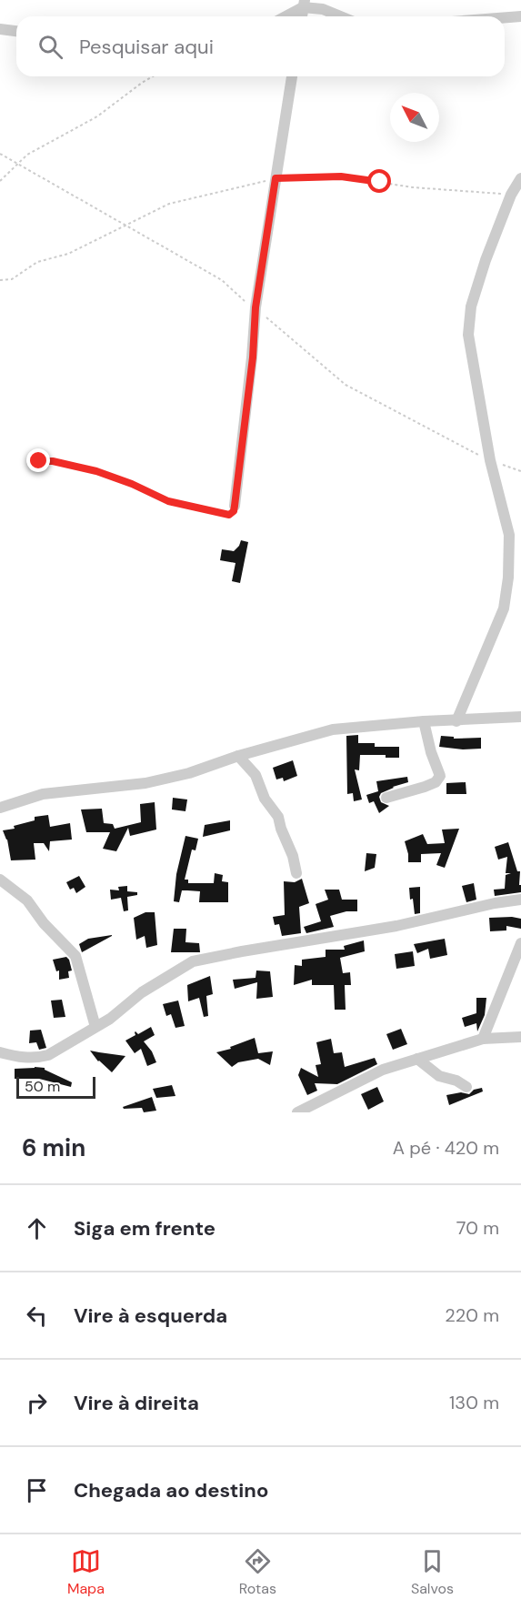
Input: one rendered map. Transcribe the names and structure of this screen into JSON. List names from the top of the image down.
{
  "scale_bar": "50 m",
  "north": "top left",
  "page": {
    "search": "Pesquisar aqui",
    "scale": "50 m",
    "heading": ["6 min", "A pé · 420 m"],
    "list": [
      ["Siga em frente", "70 m"],
      ["Vire à esquerda", "220 m"],
      ["Vire à direita", "130 m"],
      "Chegada ao destino"
    ],
    "nav": ["Mapa", "Rotas", "Salvos"]
  }
}
